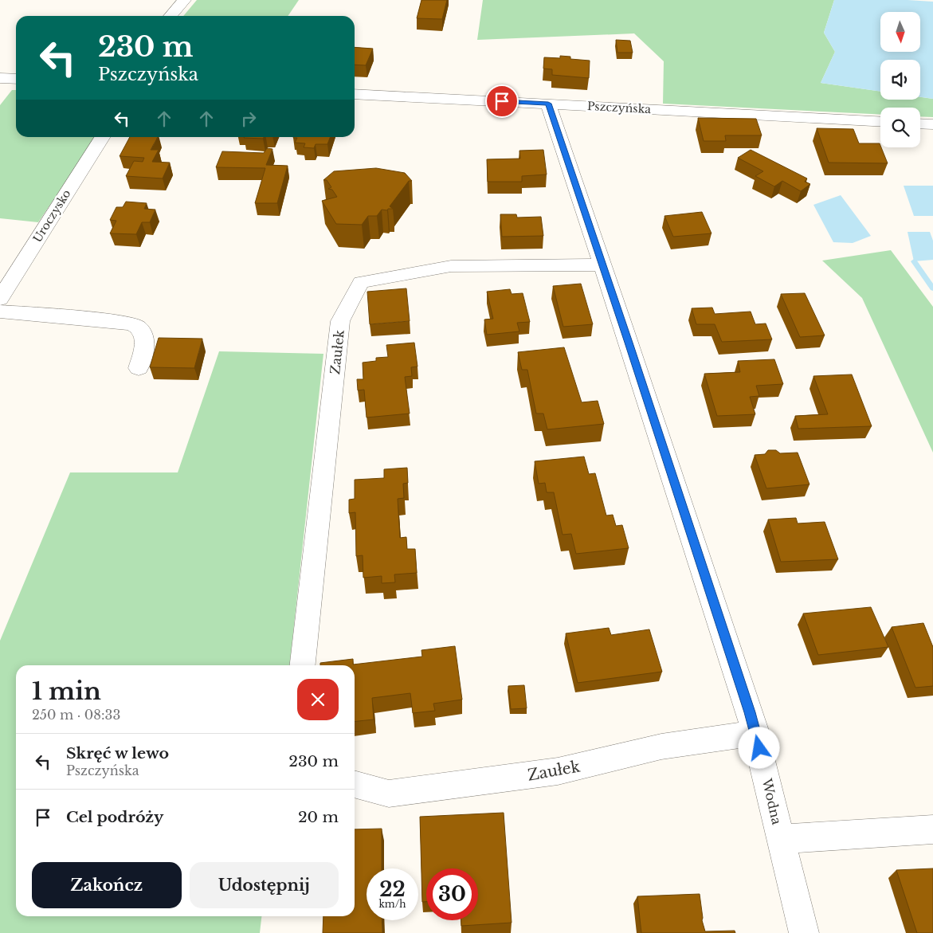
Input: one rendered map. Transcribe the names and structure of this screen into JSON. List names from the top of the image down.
{
  "streets": {
    "street": [
      "Pszczyńska",
      "Uroczysko",
      "Zaułek",
      "Wodna"
    ]
  },
  "crossings": [
    ["Pszczyńska", "Wodna"],
    ["Zaułek", "Wodna"]
  ],
  "north": "bottom",
  "page": {
    "turn": ["230 m", "Pszczyńska"],
    "heading": ["1 min", "250 m · 08:33"],
    "list": [
      {
        "name": "Skręć w lewo",
        "note": "Pszczyńska",
        "value": "230 m"
      },
      {
        "name": "Cel podróży",
        "value": "20 m"
      }
    ],
    "buttons": ["Zakończ", "Udostępnij"],
    "speed": "22 km/h",
    "limit": "30"
  }
}
